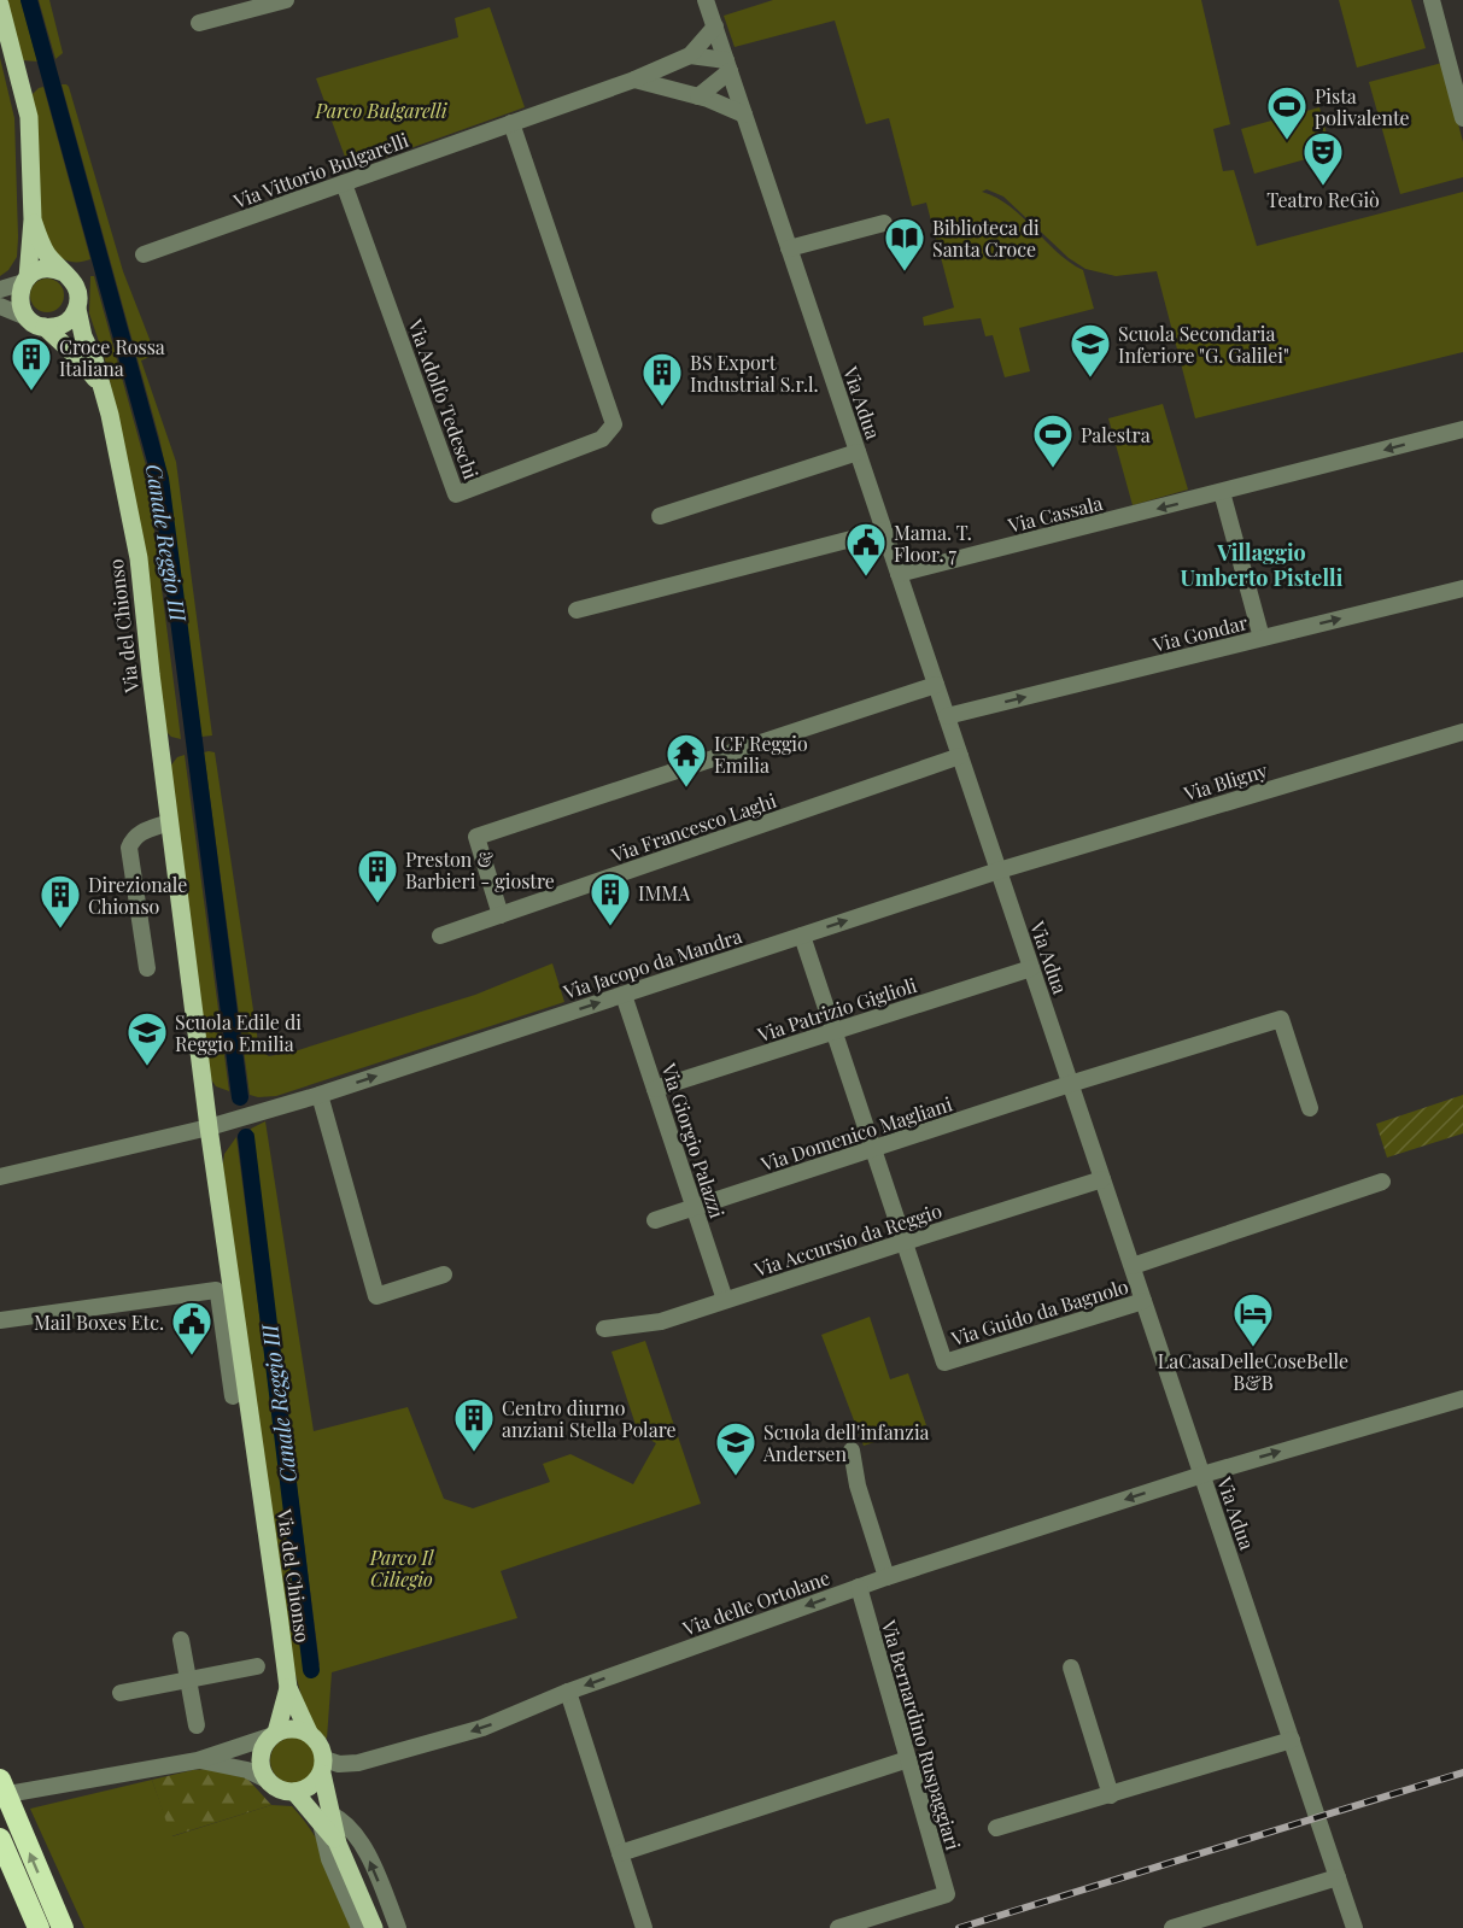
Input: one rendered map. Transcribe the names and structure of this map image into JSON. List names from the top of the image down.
{
  "streets": {
    "main road": ["Via del Chionso"],
    "street": [
      "Via Vittorio Bulgarelli",
      "Via Adolfo Tedeschi",
      "Via Adua",
      "Via Cassala",
      "Via Gondar",
      "Via Bligny",
      "Via Francesco Laghi",
      "Via Jacopo da Mandra",
      "Via Patrizio Giglioli",
      "Via Domenico Magliani",
      "Via Giorgio Palazzi",
      "Via Accursio da Reggio",
      "Via Guido da Bagnolo",
      "Via delle Ortolane",
      "Via Bernardino Ruspaggiari"
    ]
  },
  "crossings": [
    ["Via Vittorio Bulgarelli", "Via Adolfo Tedeschi"],
    ["Via Vittorio Bulgarelli", "Via Adua"],
    ["Via Adua", "Via Cassala"],
    ["Via Adua", "Via Gondar"],
    ["Via Adua", "Via Bligny"],
    ["Via Adua", "Via Francesco Laghi"],
    ["Via Adua", "Via Jacopo da Mandra"],
    ["Via Adua", "Via Patrizio Giglioli"],
    ["Via Adua", "Via Domenico Magliani"],
    ["Via Adua", "Via Accursio da Reggio"],
    ["Via Adua", "Via Guido da Bagnolo"],
    ["Via Adua", "Via delle Ortolane"],
    ["Via del Chionso", "Via Jacopo da Mandra"],
    ["Via del Chionso", "Via delle Ortolane"],
    ["Via Bligny", "Via Jacopo da Mandra"],
    ["Via Jacopo da Mandra", "Via Giorgio Palazzi"],
    ["Via Patrizio Giglioli", "Via Giorgio Palazzi"],
    ["Via Domenico Magliani", "Via Giorgio Palazzi"],
    ["Via Giorgio Palazzi", "Via Accursio da Reggio"],
    ["Via Accursio da Reggio", "Via Guido da Bagnolo"],
    ["Via delle Ortolane", "Via Bernardino Ruspaggiari"]
  ],
  "one_way": ["Via Cassala", "Via Gondar", "Via Jacopo da Mandra"],
  "districts": ["Villaggio Umberto Pistelli"],
  "water": ["Canale Reggio III"],
  "parks": ["Parco Bulgarelli", "Parco Il Ciliegio"],
  "places": {
    "sports": ["Pista polivalente", "Palestra"],
    "theatre": ["Teatro ReGiò"],
    "library": ["Biblioteca di Santa Croce"],
    "school or university": ["Scuola Secondaria Inferiore \"G. Galilei\"", "Scuola Edile di Reggio Emilia", "Scuola dell'infanzia Andersen"],
    "building": [
      "Croce Rossa Italiana",
      "BS Export Industrial S.r.l.",
      "Preston & Barbieri - giostre",
      "IMMA",
      "Direzionale Chionso",
      "Centro diurno anziani Stella Polare"
    ],
    "public building": ["Mama. T. Floor. 7", "Mail Boxes Etc."],
    "temple": ["ICF Reggio Emilia"],
    "hotel": ["LaCasaDelleCoseBelle B&B"]
  }
}
